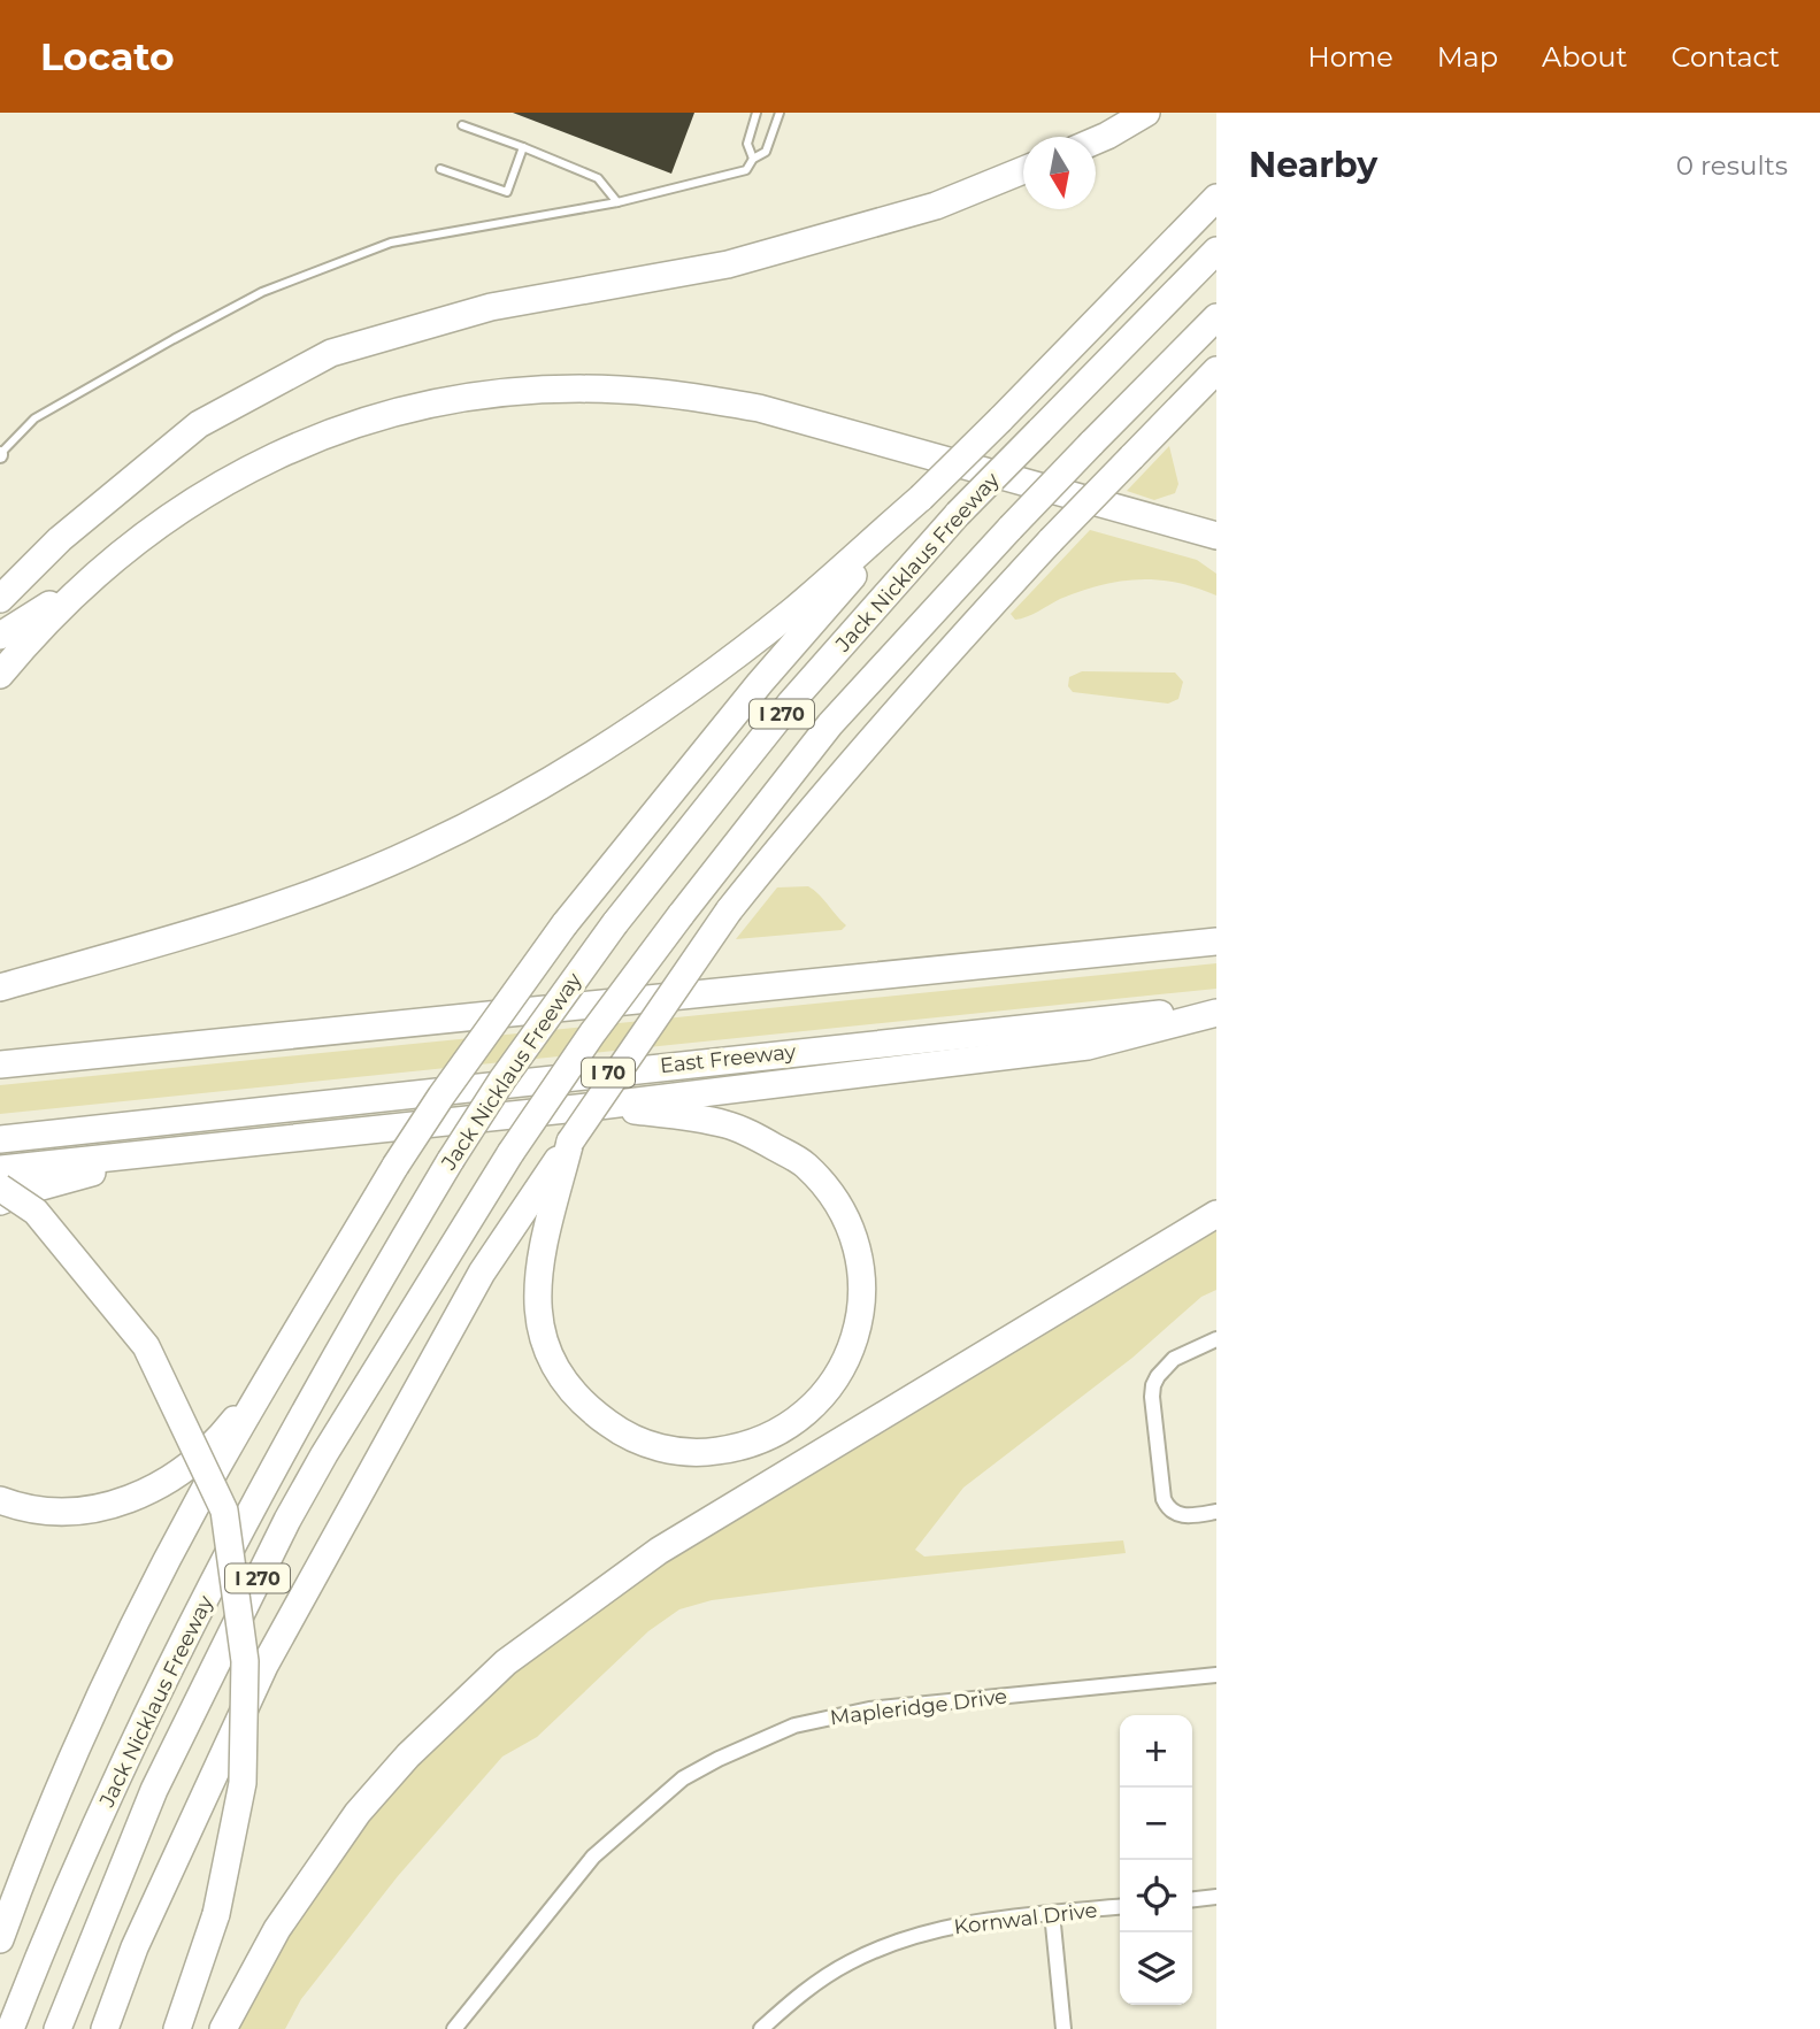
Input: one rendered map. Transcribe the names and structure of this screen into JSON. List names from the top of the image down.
{
  "streets": {
    "highway": [
      "Jack Nicklaus Freeway",
      "I 270",
      "East Freeway",
      "I 70"
    ],
    "street": ["Mapleridge Drive", "Kornwal Drive"]
  },
  "north": "bottom",
  "page": {
    "header": "Locato",
    "nav": [
      "Home",
      "Map",
      "About",
      "Contact"
    ],
    "heading": ["Nearby", "0 results"],
    "map_buttons": ["+", "−"]
  }
}
